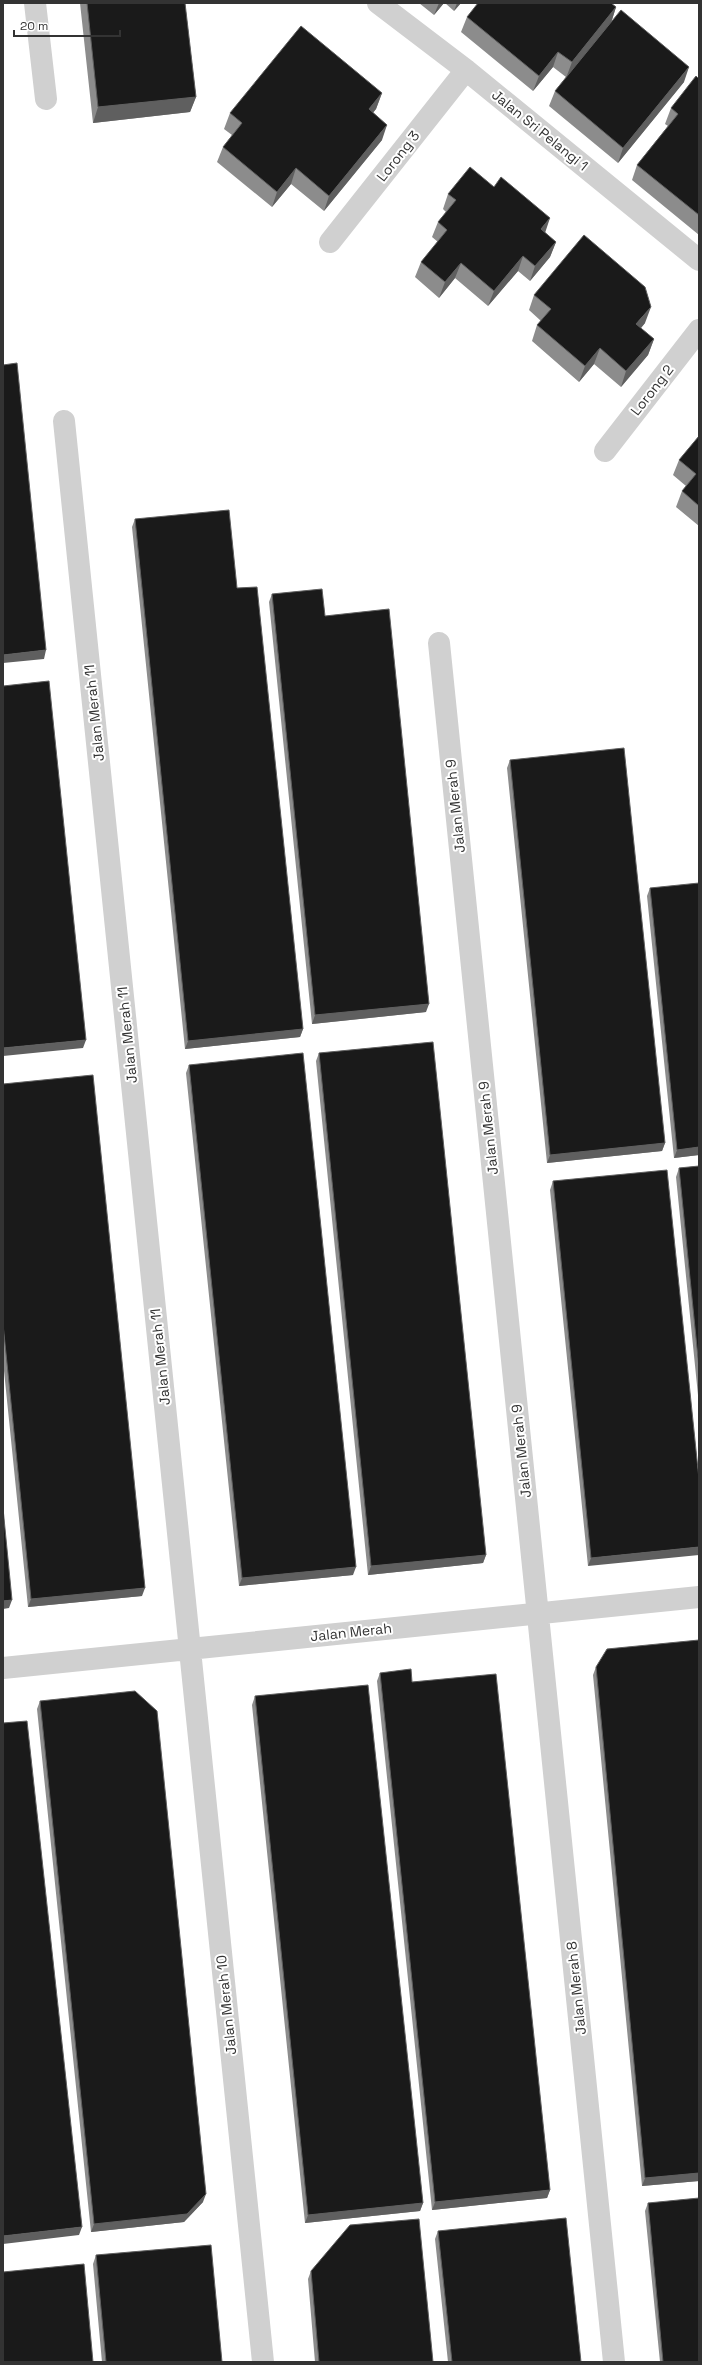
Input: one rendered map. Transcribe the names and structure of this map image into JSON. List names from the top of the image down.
{
  "streets": {
    "street": [
      "Jalan Sri Pelangi 1",
      "Lorong 3",
      "Lorong 2",
      "Jalan Merah 11",
      "Jalan Merah 9",
      "Jalan Merah",
      "Jalan Merah 8",
      "Jalan Merah 10"
    ]
  },
  "crossings": [
    ["Jalan Sri Pelangi 1", "Lorong 3"],
    ["Jalan Merah 11", "Jalan Merah"],
    ["Jalan Merah 11", "Jalan Merah 10"],
    ["Jalan Merah 9", "Jalan Merah"],
    ["Jalan Merah 9", "Jalan Merah 8"],
    ["Jalan Merah", "Jalan Merah 8"],
    ["Jalan Merah", "Jalan Merah 10"]
  ],
  "scale_bar": "20 m"
}
